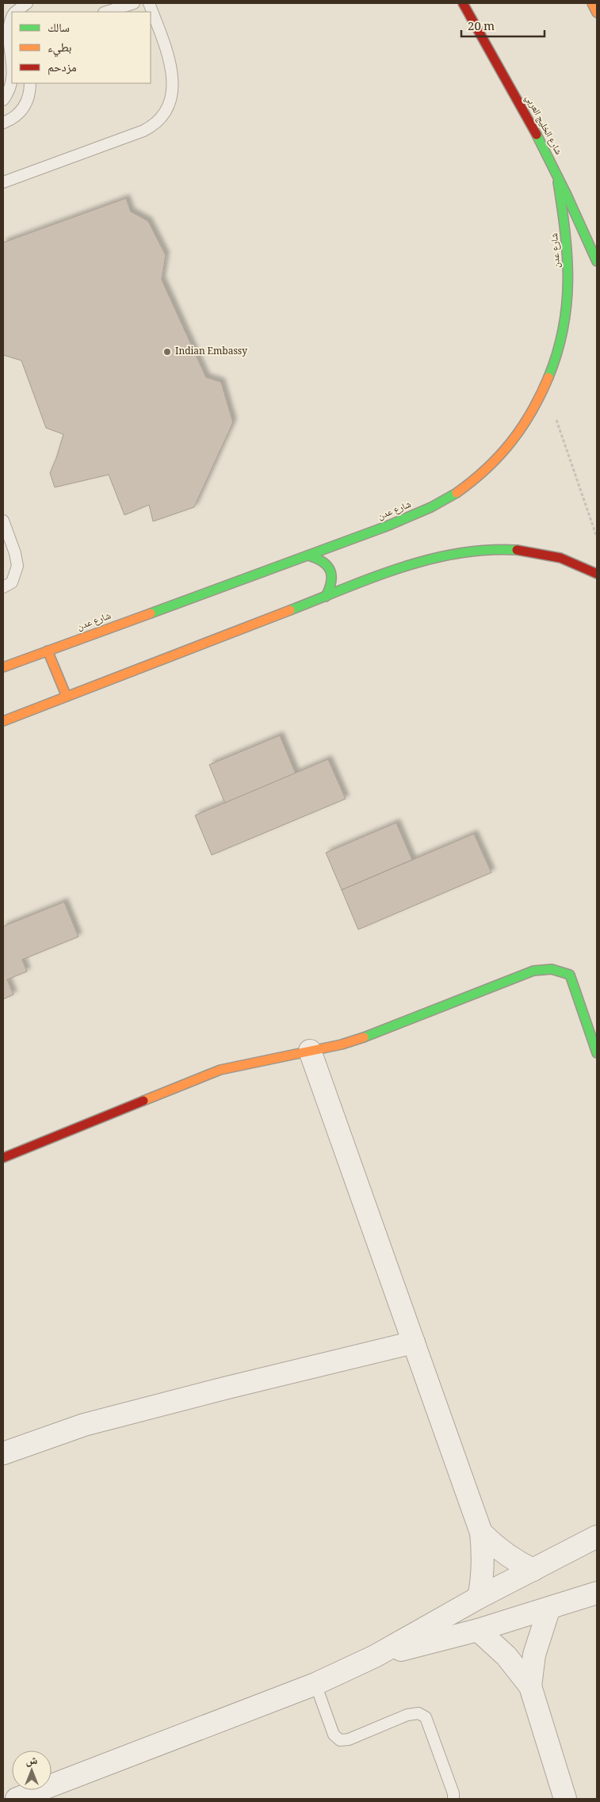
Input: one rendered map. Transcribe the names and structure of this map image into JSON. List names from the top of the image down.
{
  "streets": {
    "main road": ["شارع الخليج العربي", "شارع عدن"]
  },
  "crossings": [
    ["شارع الخليج العربي", "شارع عدن"]
  ],
  "places": ["Indian Embassy"],
  "legend": ["سالك", "بطيء", "مزدحم"],
  "scale_bar": "20 m",
  "north": "top"
}
